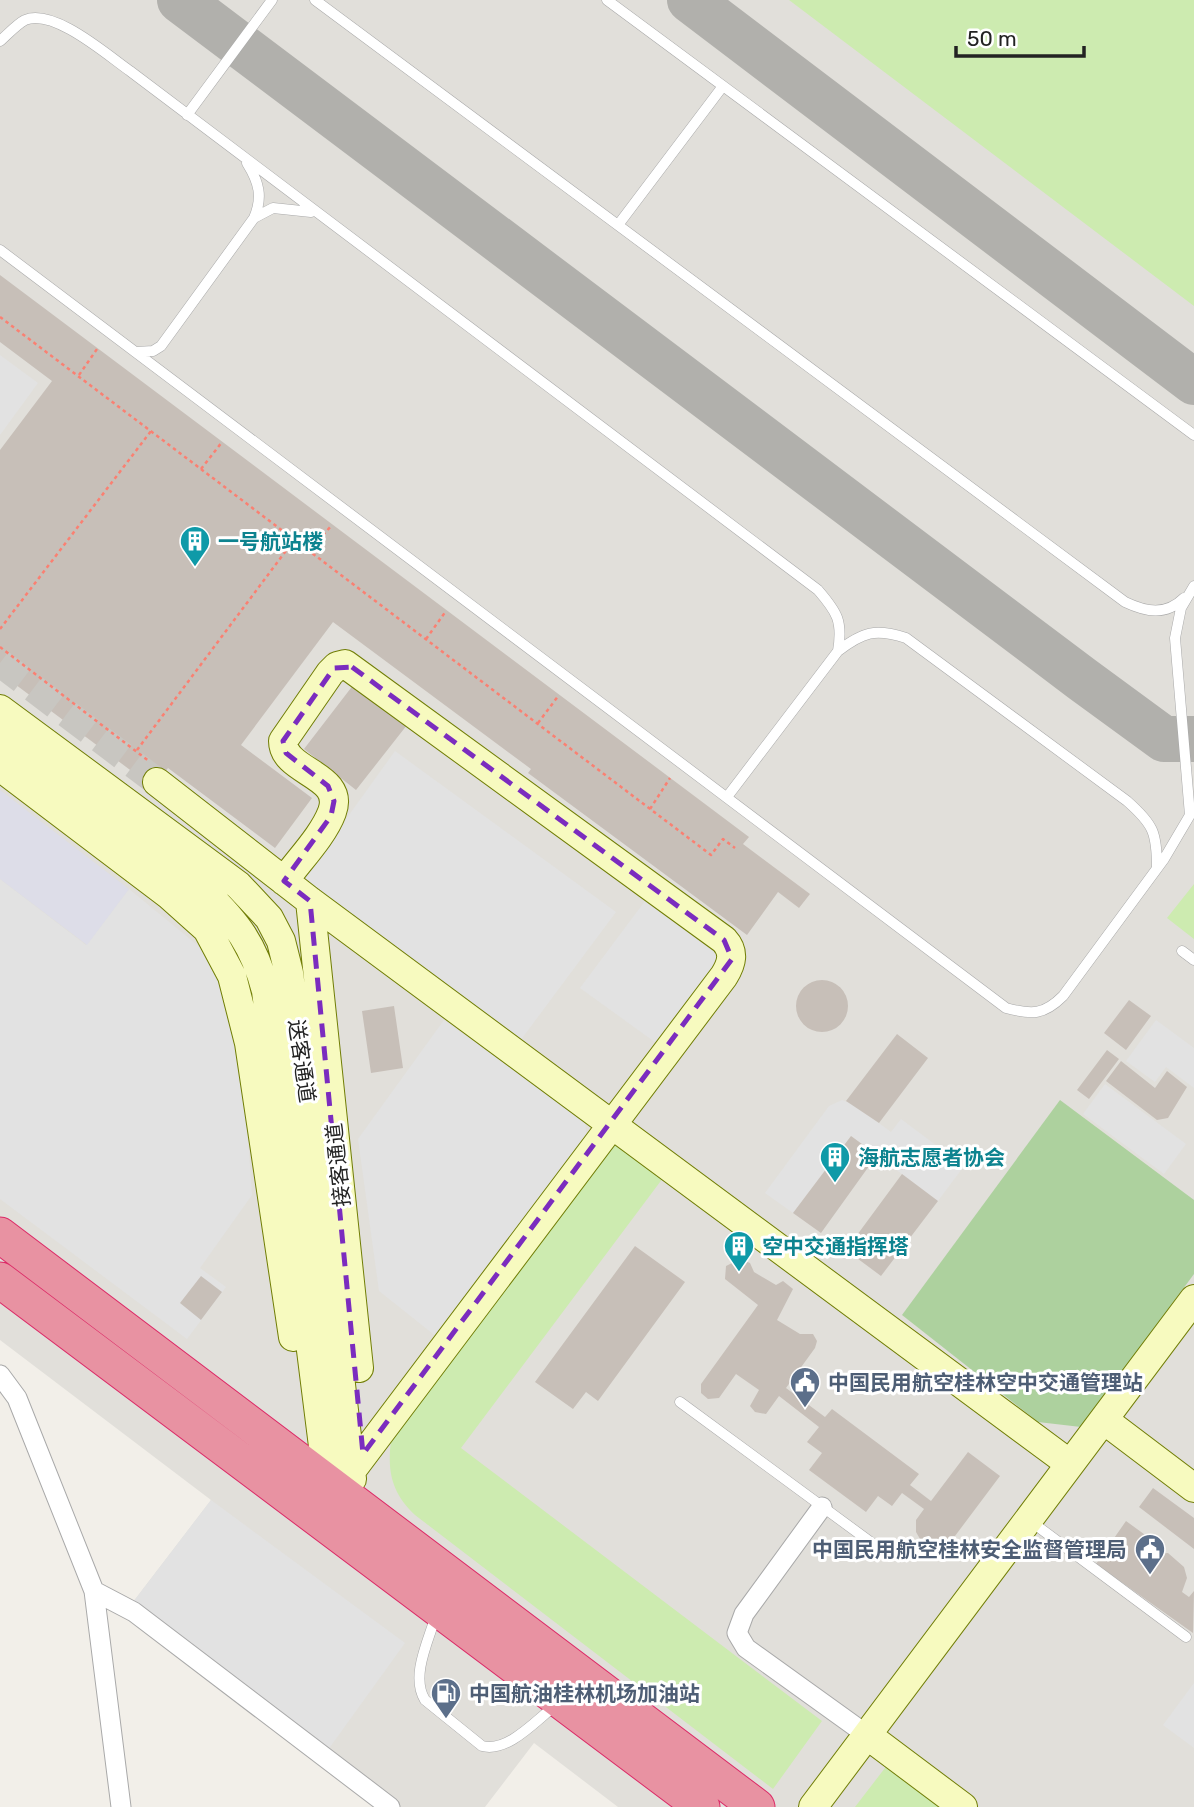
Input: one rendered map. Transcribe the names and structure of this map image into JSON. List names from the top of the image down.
{
  "streets": {
    "main road": ["送客通道", "接客通道"]
  },
  "crossings": [
    ["送客通道", "接客通道"]
  ],
  "places": {
    "building": ["一号航站楼", "海航志愿者协会", "空中交通指挥塔"],
    "public building": ["中国民用航空桂林空中交通管理站", "中国民用航空桂林安全监督管理局"],
    "fuel station": ["中国航油桂林机场加油站"]
  },
  "scale_bar": "50 m"
}
